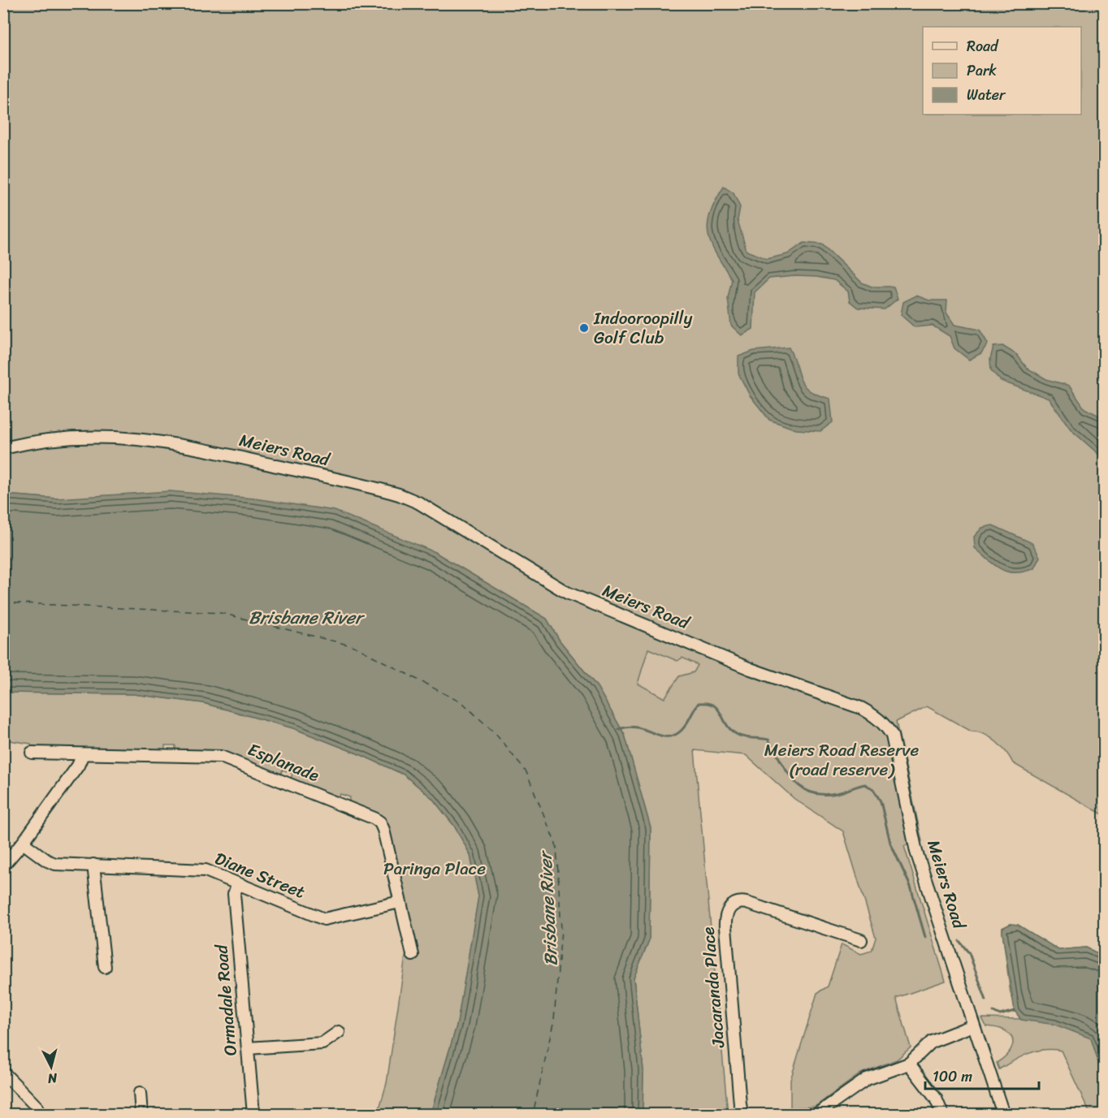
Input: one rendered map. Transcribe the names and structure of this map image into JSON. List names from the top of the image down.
{
  "streets": {
    "street": [
      "Meiers Road",
      "Esplanade",
      "Diane Street",
      "Jacaranda Place",
      "Ormadale Road"
    ]
  },
  "crossings": [
    ["Esplanade", "Diane Street"],
    ["Diane Street", "Ormadale Road"]
  ],
  "water": ["Brisbane River"],
  "parks": ["Meiers Road Reserve (road reserve)", "Paringa Place"],
  "places": ["Indooroopilly Golf Club"],
  "legend": ["Road", "Park", "Water"],
  "scale_bar": "100 m",
  "north": "bottom"
}
